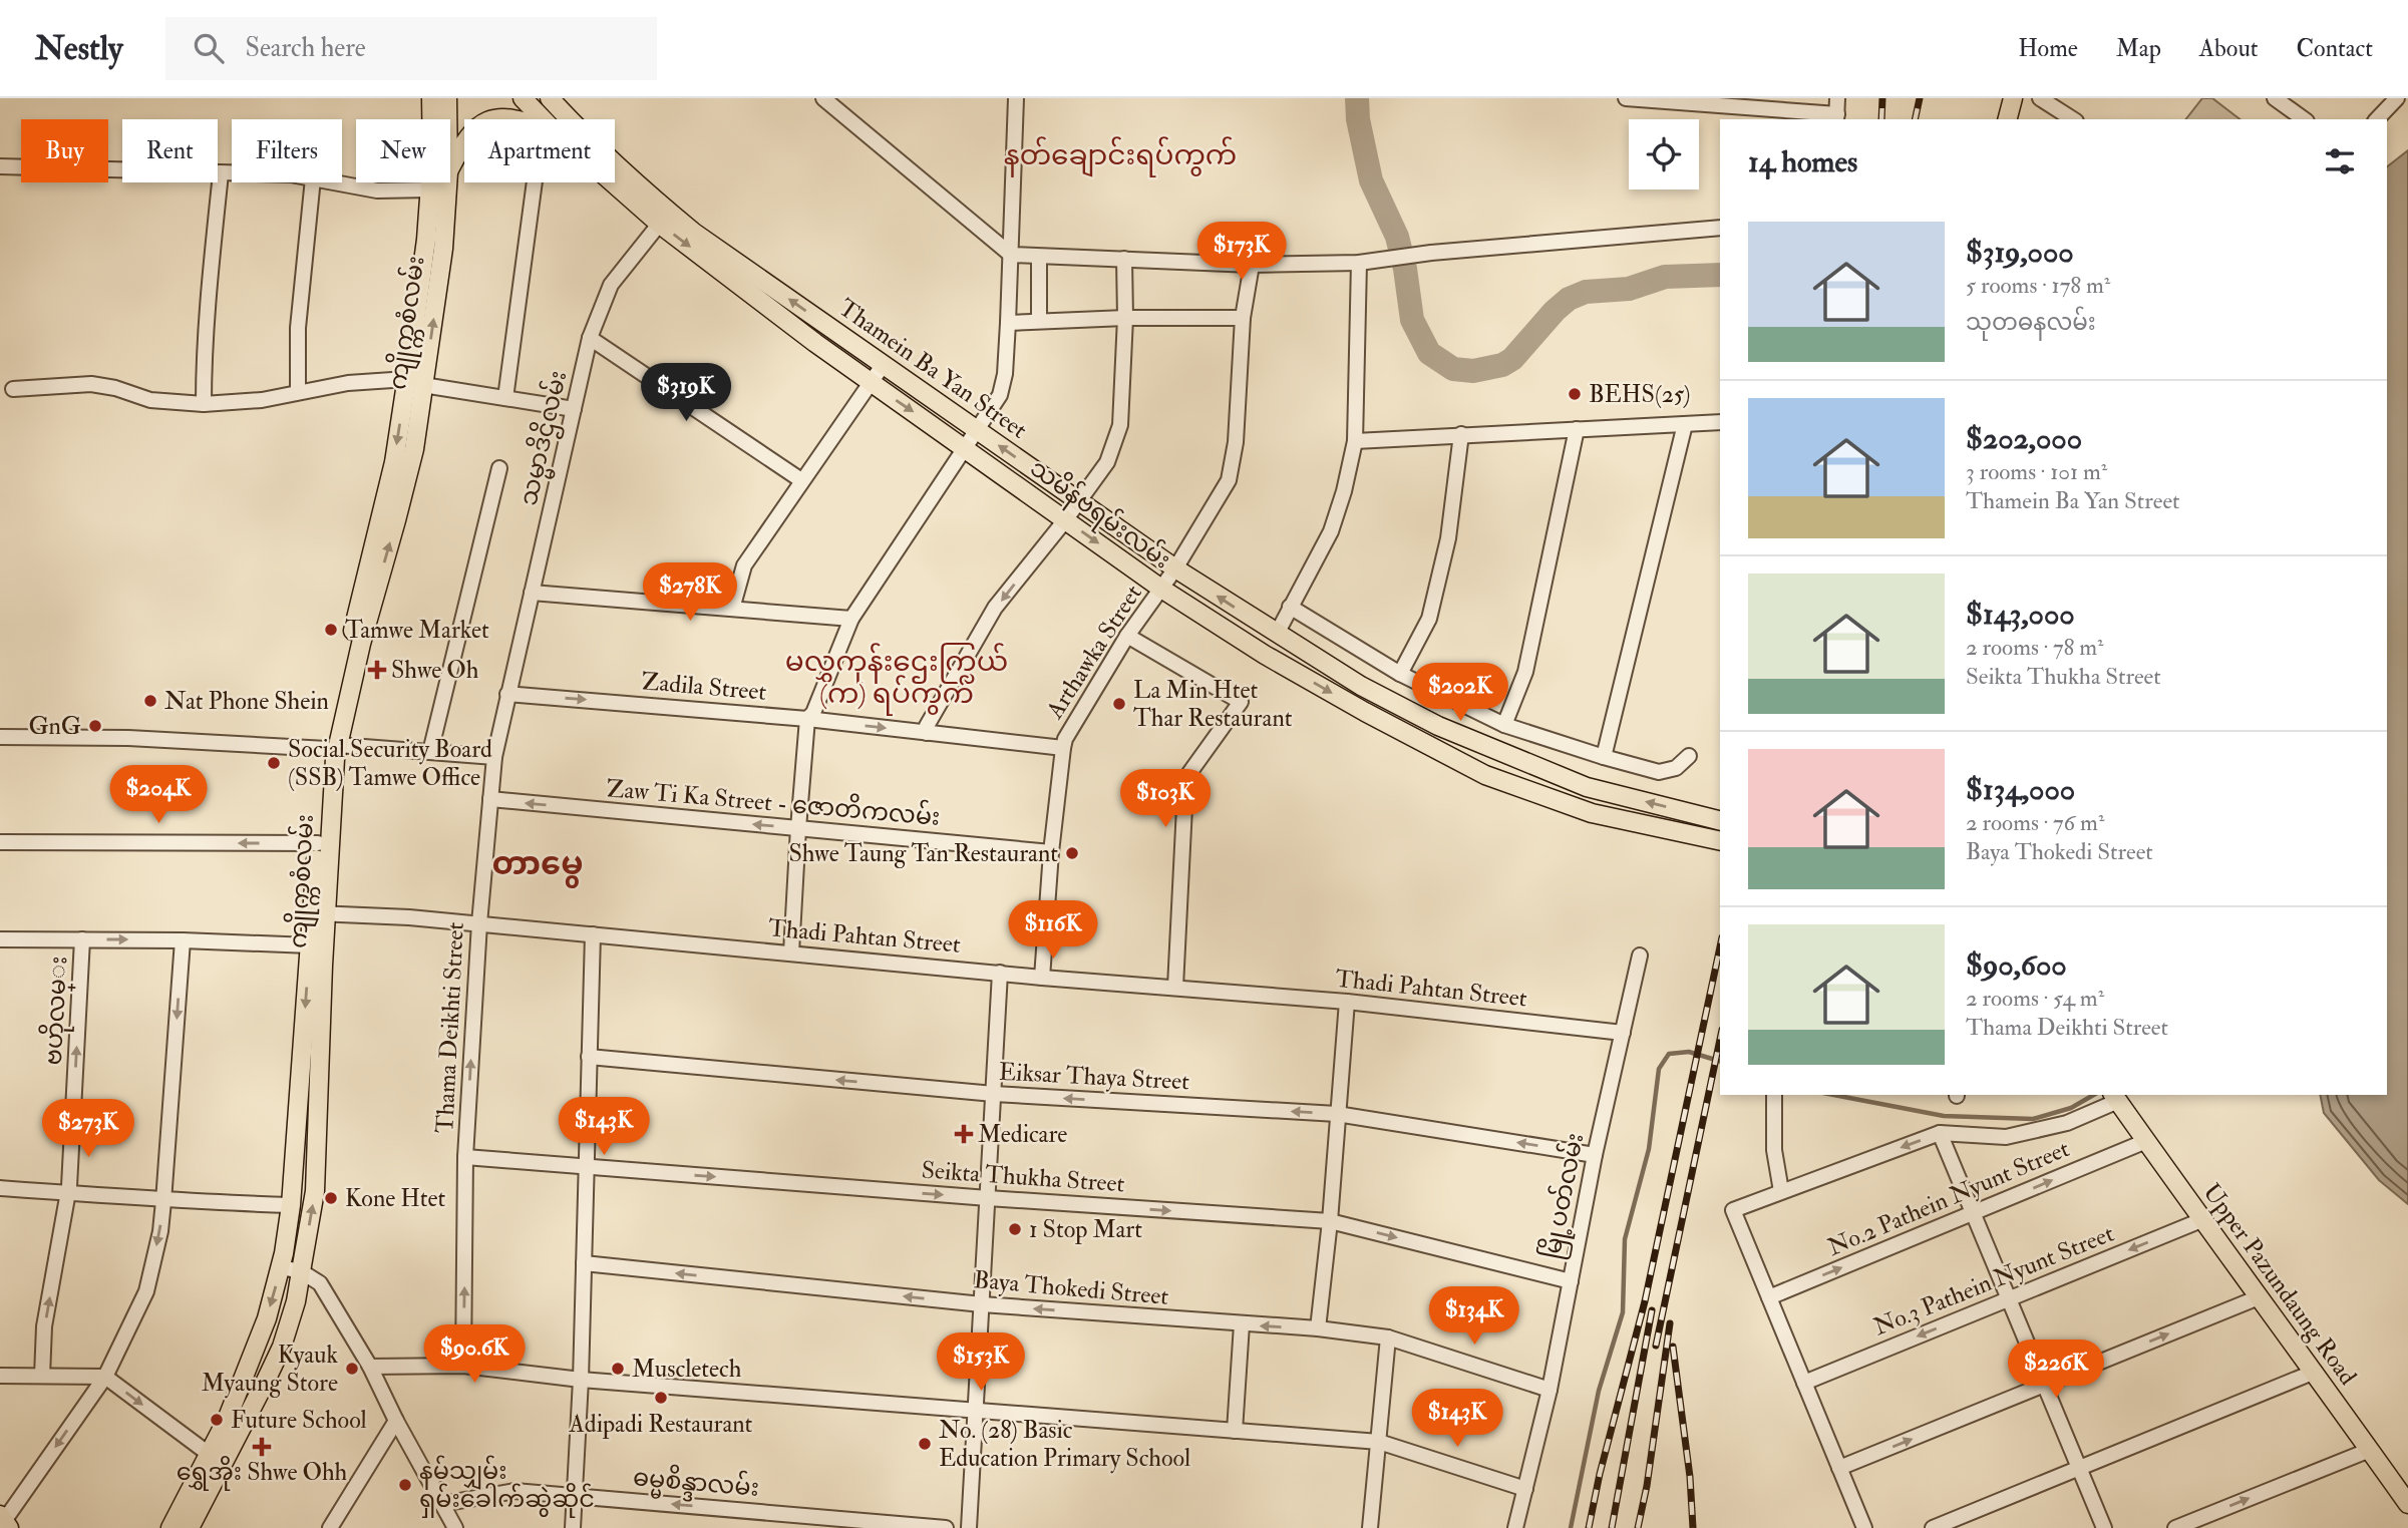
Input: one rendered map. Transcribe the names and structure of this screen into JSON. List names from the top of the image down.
{
  "streets": {
    "main road": [
      "ကျိုက္ကစံလမ်း",
      "Thamein Ba Yan Street",
      "သမိန်ဗရမ်းလမ်း",
      "Upper Pazundaung Road"
    ],
    "street": [
      "သမ္မာဒိဌိလမ်း",
      "Arthawka Street",
      "Zadila Street",
      "Zaw Ti Ka Street - ဇောတိကလမ်း",
      "Thadi Pahtan Street",
      "ဗဟိုလမ္း",
      "Thama Deikhti Street",
      "Eiksar Thaya Street",
      "Seikta Thukha Street",
      "မြို့ပတ်လမ်း",
      "No.2 Pathein Nyunt Street",
      "No.3 Pathein Nyunt Street",
      "Baya Thokedi Street",
      "ဓမ္မစိန္ဒာလမ်း"
    ]
  },
  "crossings": [
    ["ကျိုက္ကစံလမ်း", "Thadi Pahtan Street"],
    ["Thamein Ba Yan Street", "သမ္မာဒိဌိလမ်း"],
    ["Thamein Ba Yan Street", "သမိန်ဗရမ်းလမ်း"],
    ["Thamein Ba Yan Street", "Arthawka Street"],
    ["သမ္မာဒိဌိလမ်း", "သမိန်ဗရမ်းလမ်း"],
    ["သမ္မာဒိဌိလမ်း", "Zadila Street"],
    ["သမ္မာဒိဌိလမ်း", "Thama Deikhti Street"],
    ["သမိန်ဗရမ်းလမ်း", "Arthawka Street"],
    ["Arthawka Street", "Zadila Street"],
    ["Zadila Street", "Thama Deikhti Street"],
    ["Zaw Ti Ka Street - ဇောတိကလမ်း", "Thama Deikhti Street"],
    ["Thadi Pahtan Street", "Thama Deikhti Street"],
    ["Thadi Pahtan Street", "မြို့ပတ်လမ်း"],
    ["Thama Deikhti Street", "Seikta Thukha Street"],
    ["Eiksar Thaya Street", "မြို့ပတ်လမ်း"],
    ["Seikta Thukha Street", "မြို့ပတ်လမ်း"],
    ["မြို့ပတ်လမ်း", "Baya Thokedi Street"],
    ["No.2 Pathein Nyunt Street", "Upper Pazundaung Road"],
    ["No.3 Pathein Nyunt Street", "Upper Pazundaung Road"]
  ],
  "one_way": [
    "Thamein Ba Yan Street",
    "သမိန်ဗရမ်းလမ်း",
    "Zaw Ti Ka Street - ဇောတိကလမ်း",
    "Eiksar Thaya Street",
    "Seikta Thukha Street"
  ],
  "districts": ["နတ်ချောင်းရပ်ကွက်", "မလွှကုန်းဌေးကြွယ် (က) ရပ်ကွက်", "တာမွေ"],
  "places": {
    "other": [
      "BEHS(25)",
      "Tamwe Market",
      "Nat Phone Shein",
      "La Min Htet Thar Restaurant",
      "GnG",
      "Social Security Board (SSB) Tamwe Office",
      "Shwe Taung Tan Restaurant",
      "Kone Htet",
      "1 Stop Mart",
      "Kyauk Myaung Store",
      "Muscletech",
      "Adipadi Restaurant",
      "Future School",
      "No. (28) Basic Education Primary School",
      "နမ့်သျှမ်း ရှမ်းခေါက်ဆွဲဆိုင်"
    ],
    "health": ["Shwe Oh", "Medicare", "ရွှေအိုး Shwe Ohh"]
  },
  "page": {
    "header": "Nestly",
    "search": "Search here",
    "nav": [
      "Home",
      "Map",
      "About",
      "Contact"
    ],
    "chip": [
      "Buy",
      "Rent",
      "Filters",
      "New",
      "Apartment"
    ],
    "heading": "14 homes",
    "list": [
      {
        "name": "$319,000",
        "note": "5 rooms · 178 m² · သုတဓနလမ်း"
      },
      {
        "name": "$202,000",
        "note": "3 rooms · 101 m² · Thamein Ba Yan Street"
      },
      {
        "name": "$143,000",
        "note": "2 rooms · 78 m² · Seikta Thukha Street"
      },
      {
        "name": "$134,000",
        "note": "2 rooms · 76 m² · Baya Thokedi Street"
      },
      {
        "name": "$90,600",
        "note": "2 rooms · 54 m² · Thama Deikhti Street"
      }
    ],
    "price": [
      "$173K",
      "$319K",
      "$278K",
      "$202K",
      "$204K",
      "$103K",
      "$116K",
      "$143K",
      "$273K",
      "$134K",
      "$90.6K",
      "$153K",
      "$226K",
      "$143K"
    ]
  }
}
